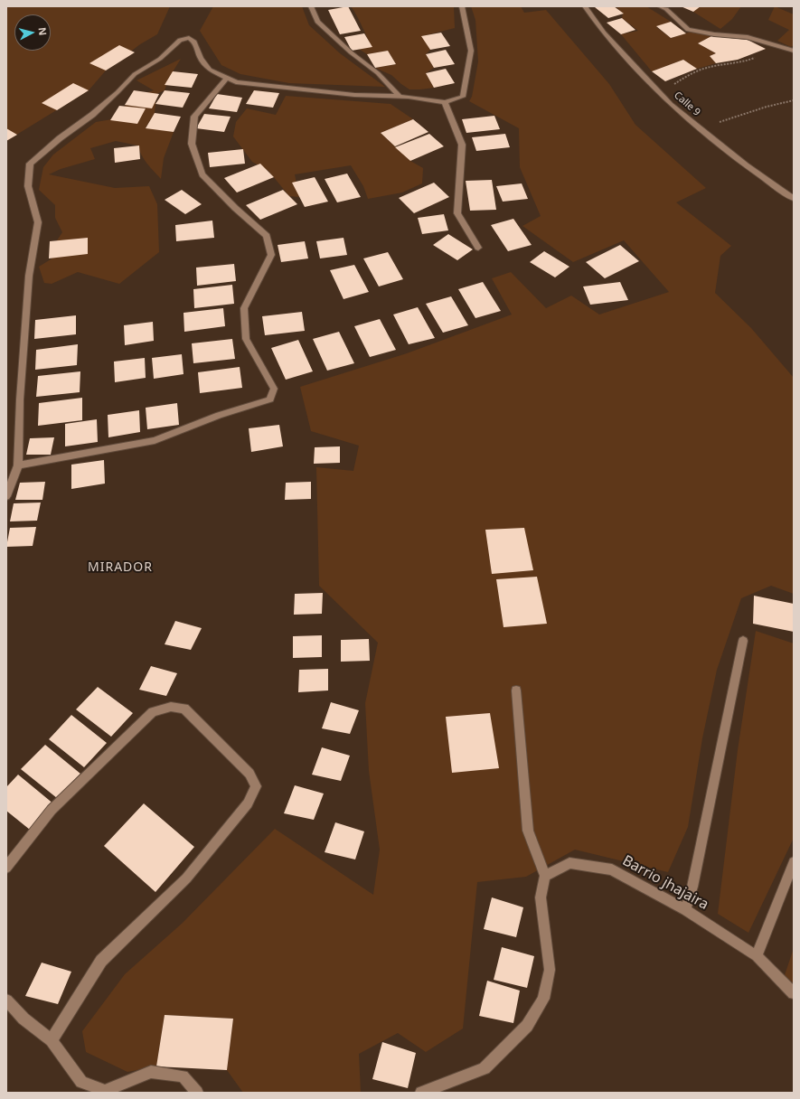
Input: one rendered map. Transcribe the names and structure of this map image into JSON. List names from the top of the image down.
{
  "streets": {
    "street": ["Calle 9", "Barrio jhajaira"]
  },
  "districts": ["MIRADOR"],
  "north": "right"
}
